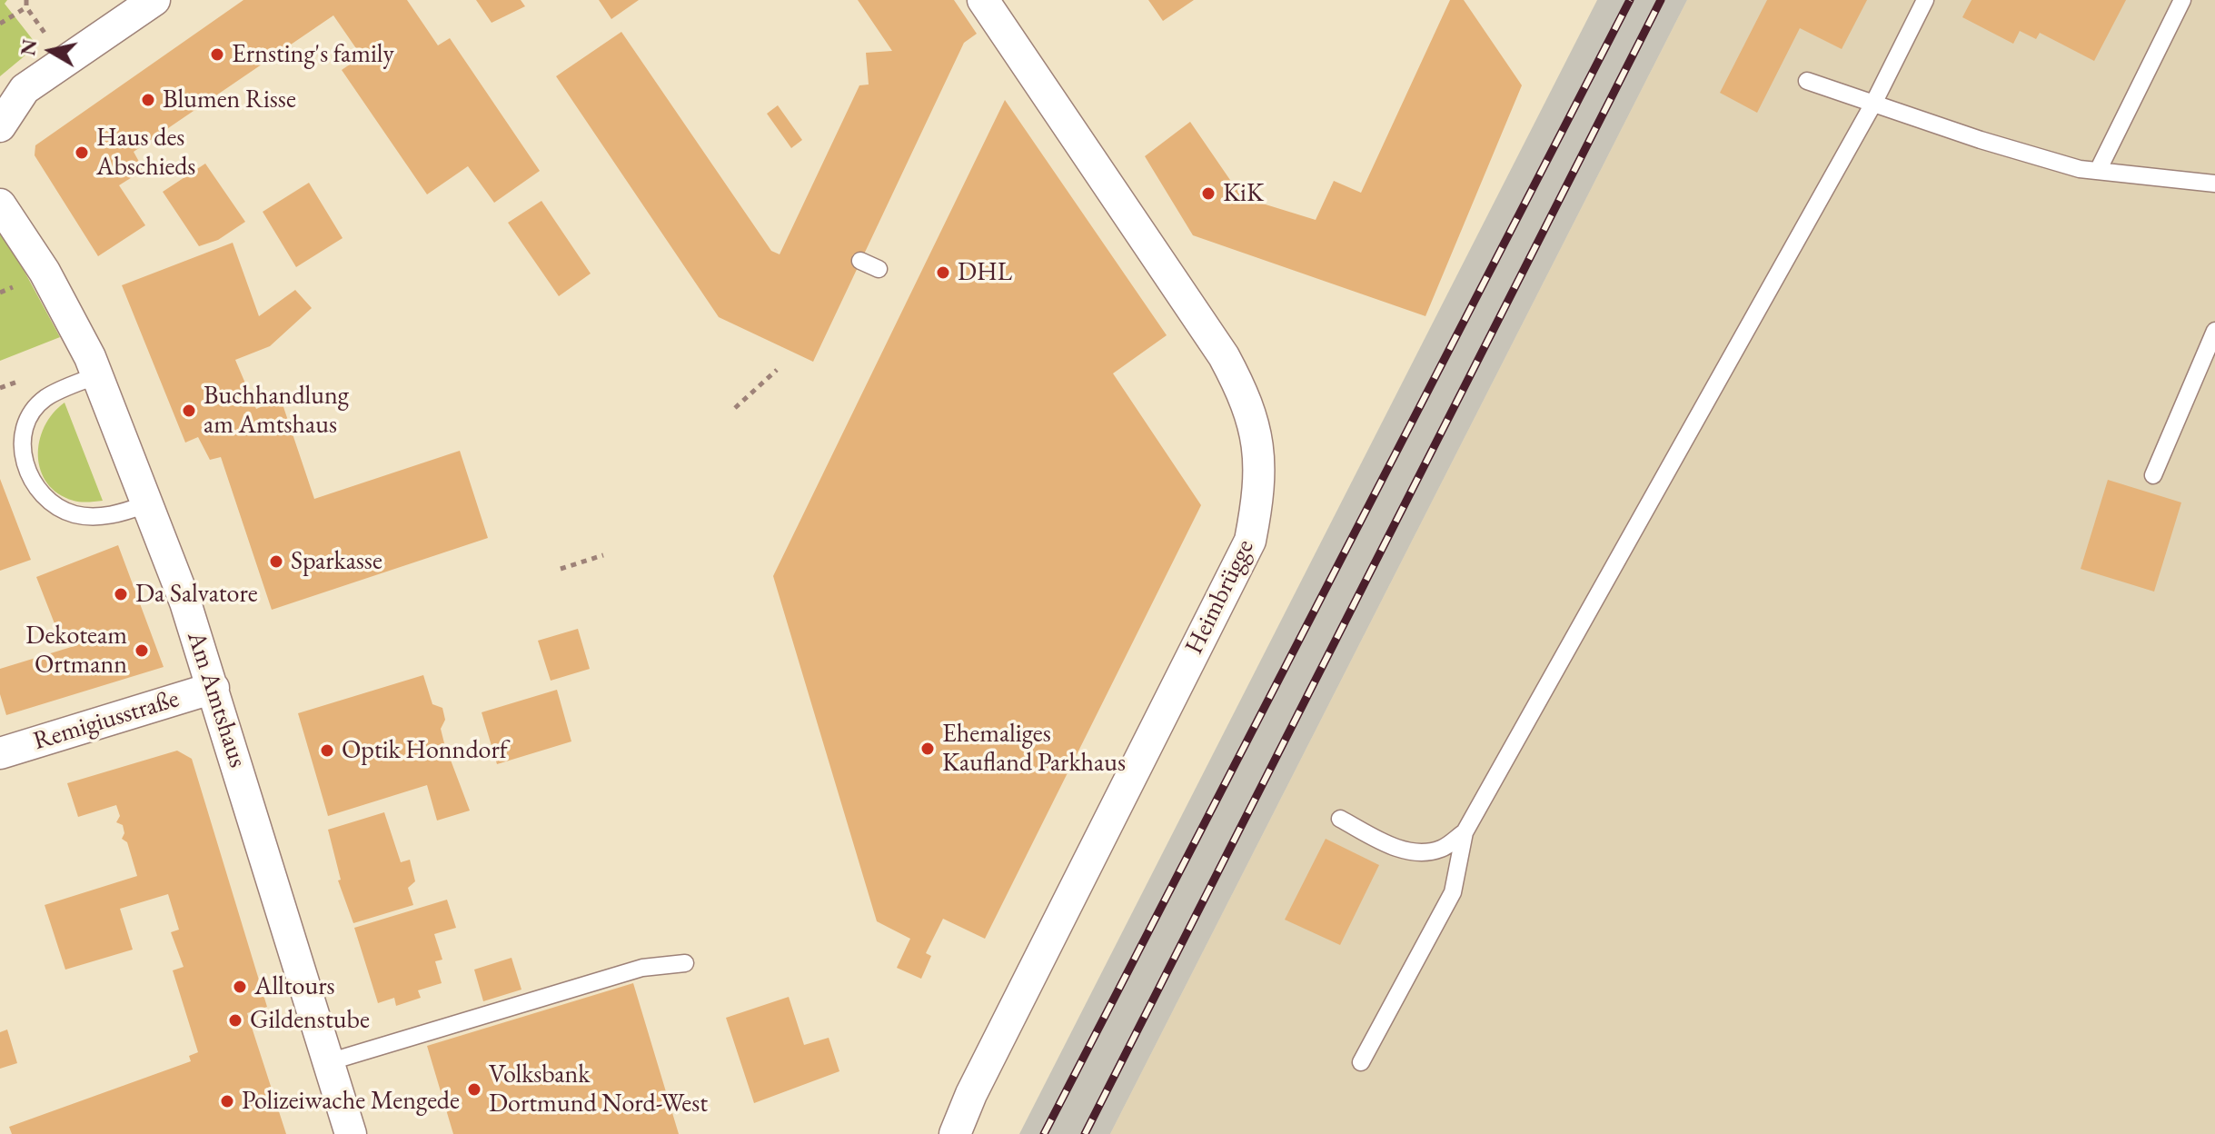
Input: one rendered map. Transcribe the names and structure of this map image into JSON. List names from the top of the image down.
{
  "streets": {
    "street": ["Heimbrügge", "Am Amtshaus", "Remigiusstraße"]
  },
  "crossings": [
    ["Am Amtshaus", "Remigiusstraße"]
  ],
  "places": [
    "Ernsting's family",
    "Blumen Risse",
    "Haus des Abschieds",
    "KiK",
    "DHL",
    "Buchhandlung am Amtshaus",
    "Sparkasse",
    "Da Salvatore",
    "Dekoteam Ortmann",
    "Ehemaliges Kaufland Parkhaus",
    "Optik Honndorf",
    "Alltours",
    "Gildenstube",
    "Volksbank Dortmund Nord-West",
    "Polizeiwache Mengede"
  ],
  "north": "left"
}
